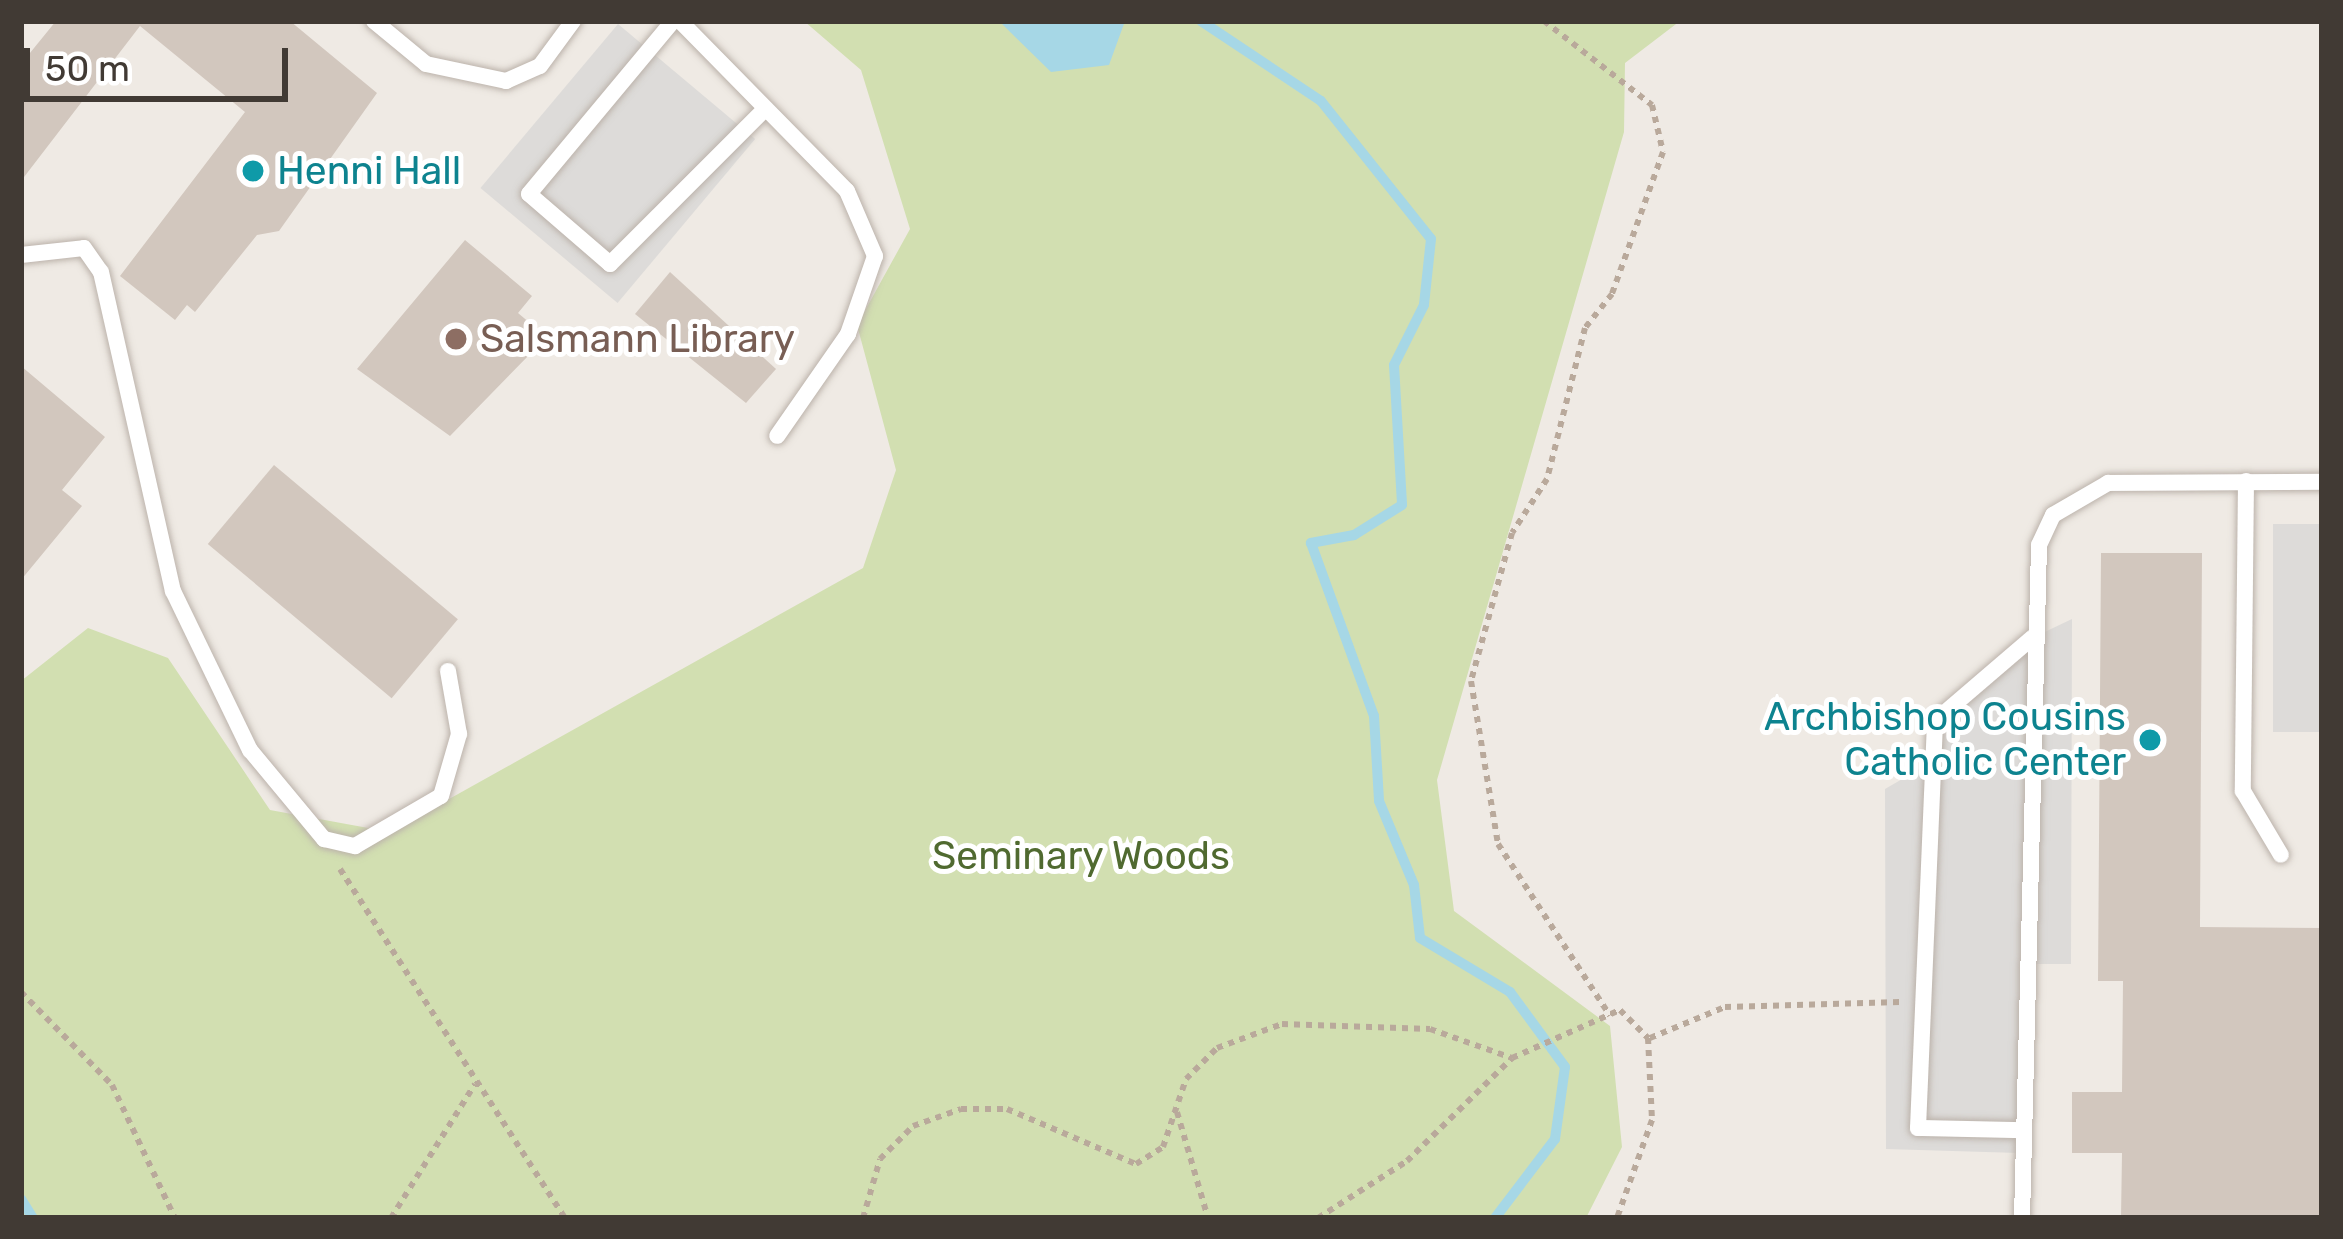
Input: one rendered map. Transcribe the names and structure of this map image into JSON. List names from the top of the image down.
{
  "parks": ["Seminary Woods"],
  "places": ["Henni Hall", "Salsmann Library", "Archbishop Cousins Catholic Center"],
  "scale_bar": "50 m"
}
